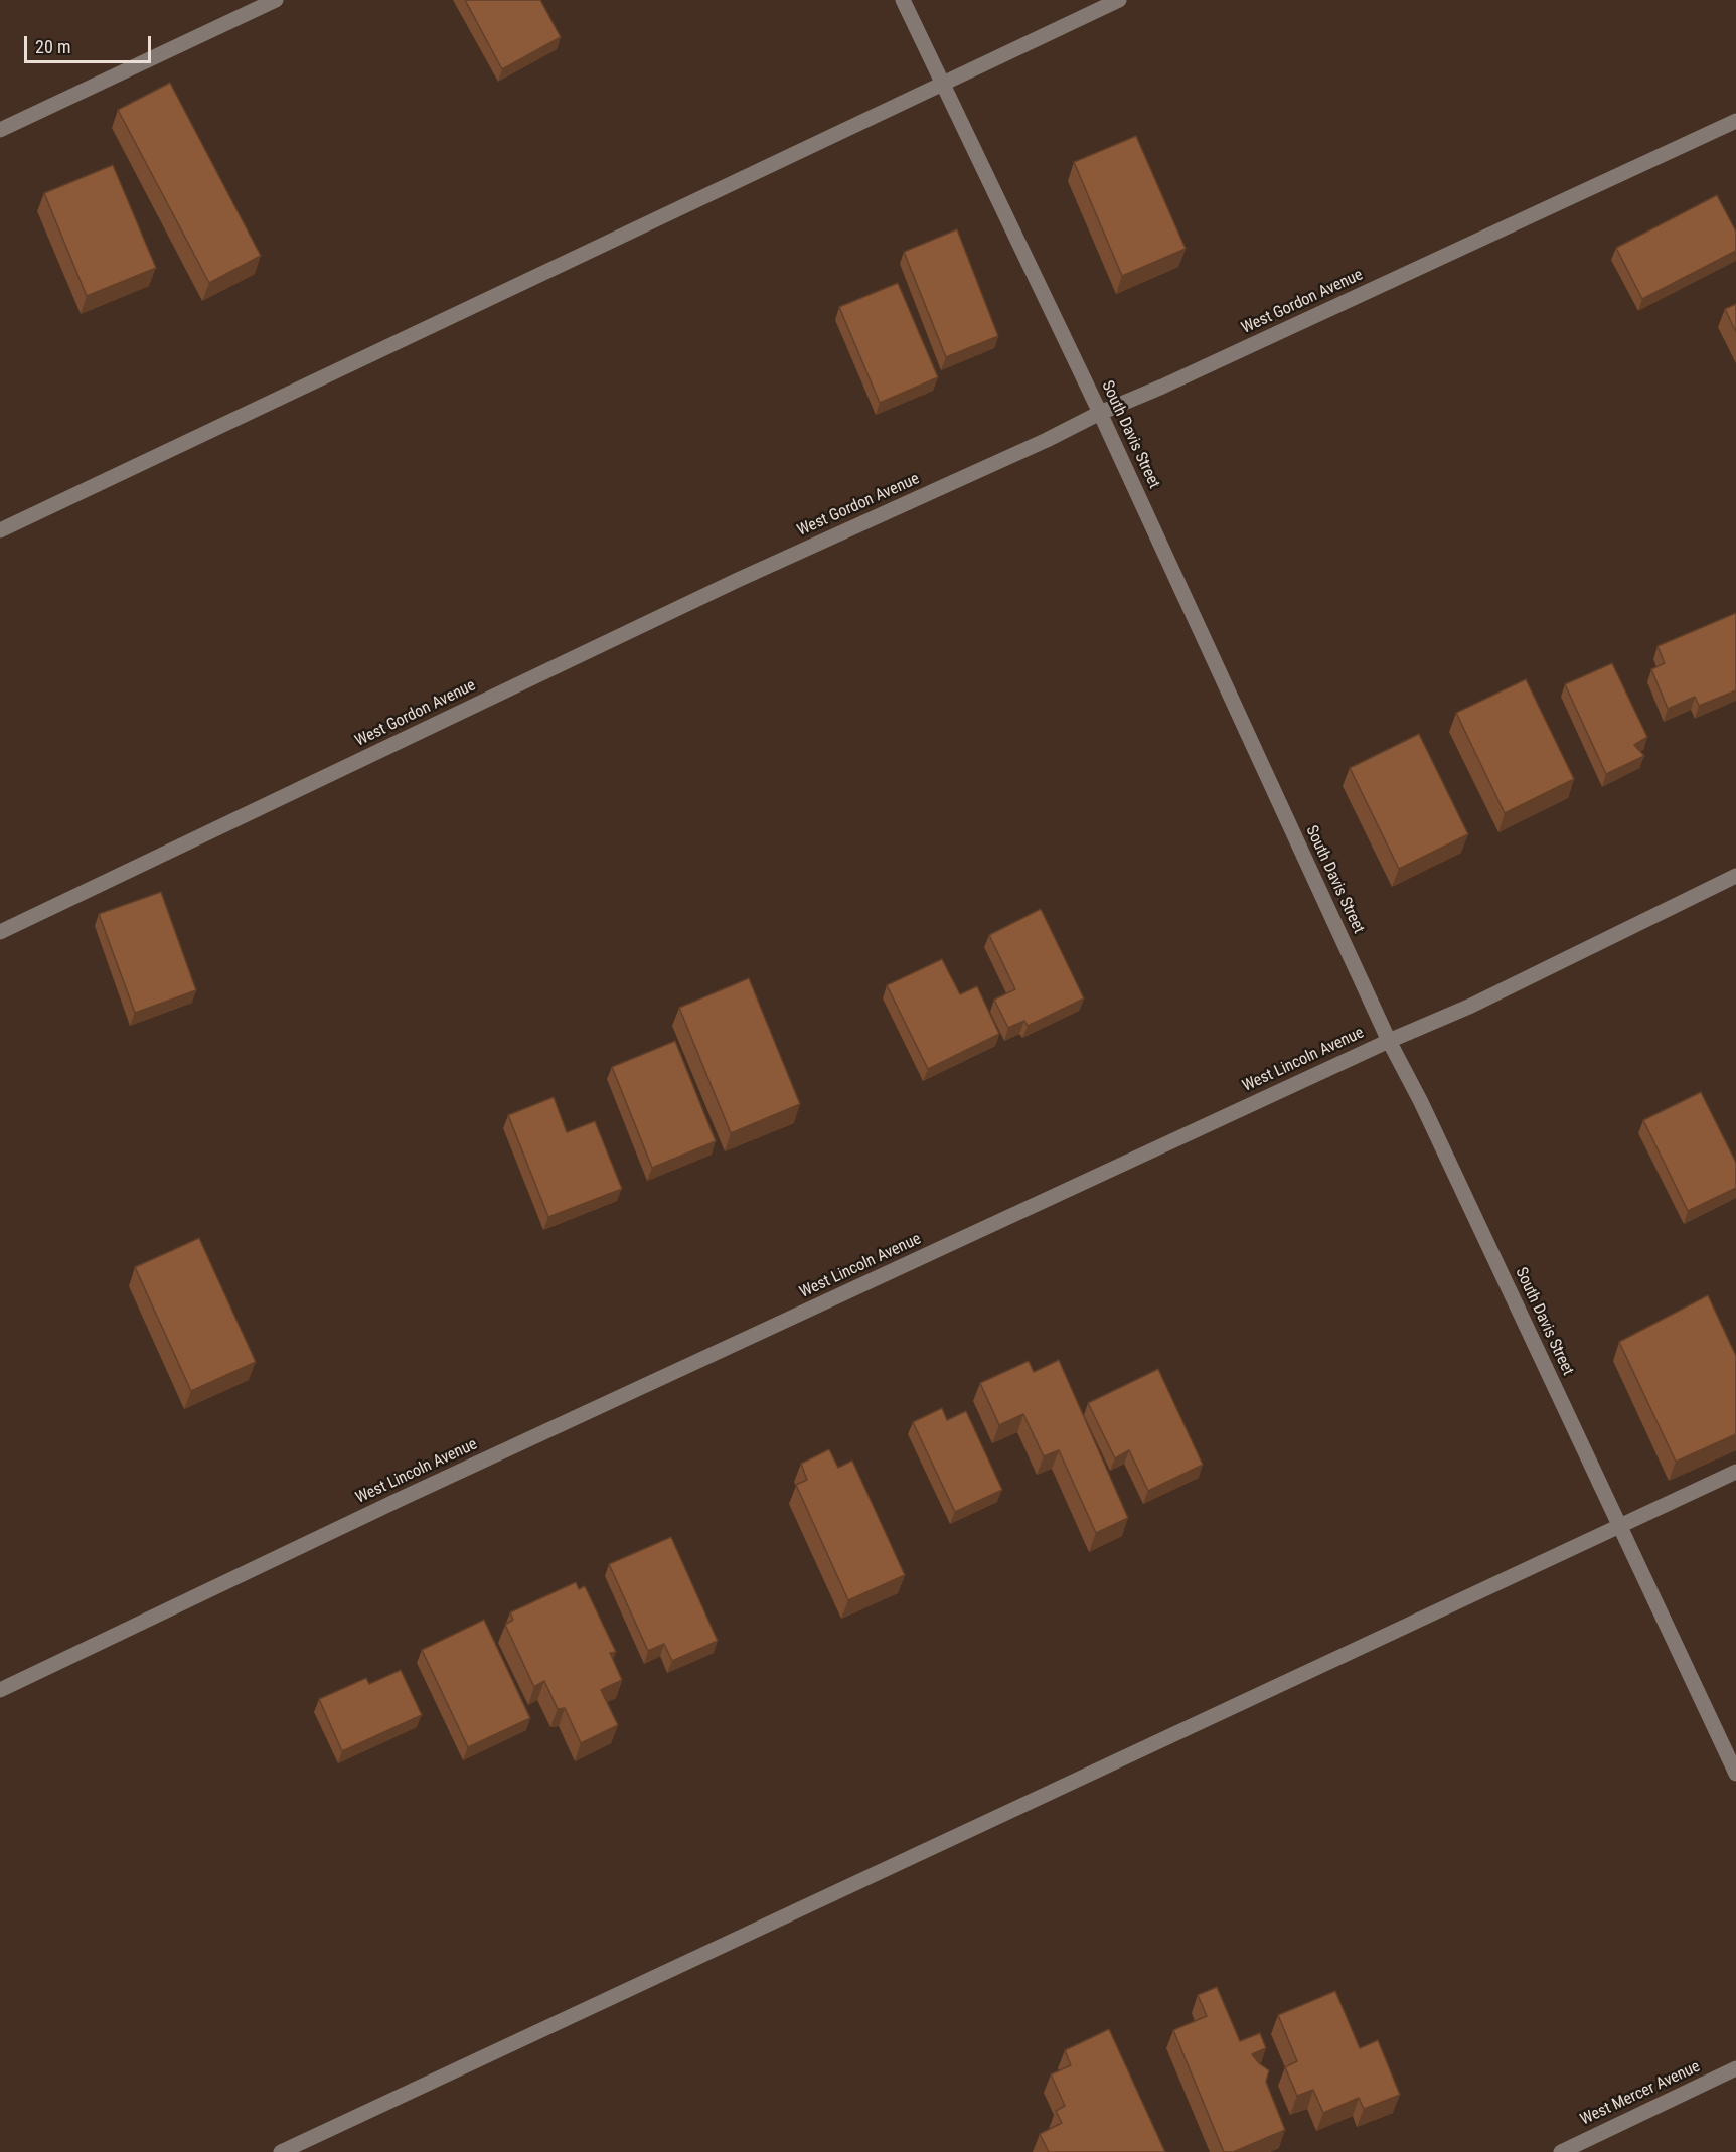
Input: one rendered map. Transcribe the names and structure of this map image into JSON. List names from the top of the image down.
{
  "streets": {
    "street": [
      "West Gordon Avenue",
      "South Davis Street",
      "West Lincoln Avenue",
      "West Mercer Avenue"
    ]
  },
  "crossings": [
    ["West Gordon Avenue", "South Davis Street"],
    ["South Davis Street", "West Lincoln Avenue"]
  ],
  "scale_bar": "20 m"
}
